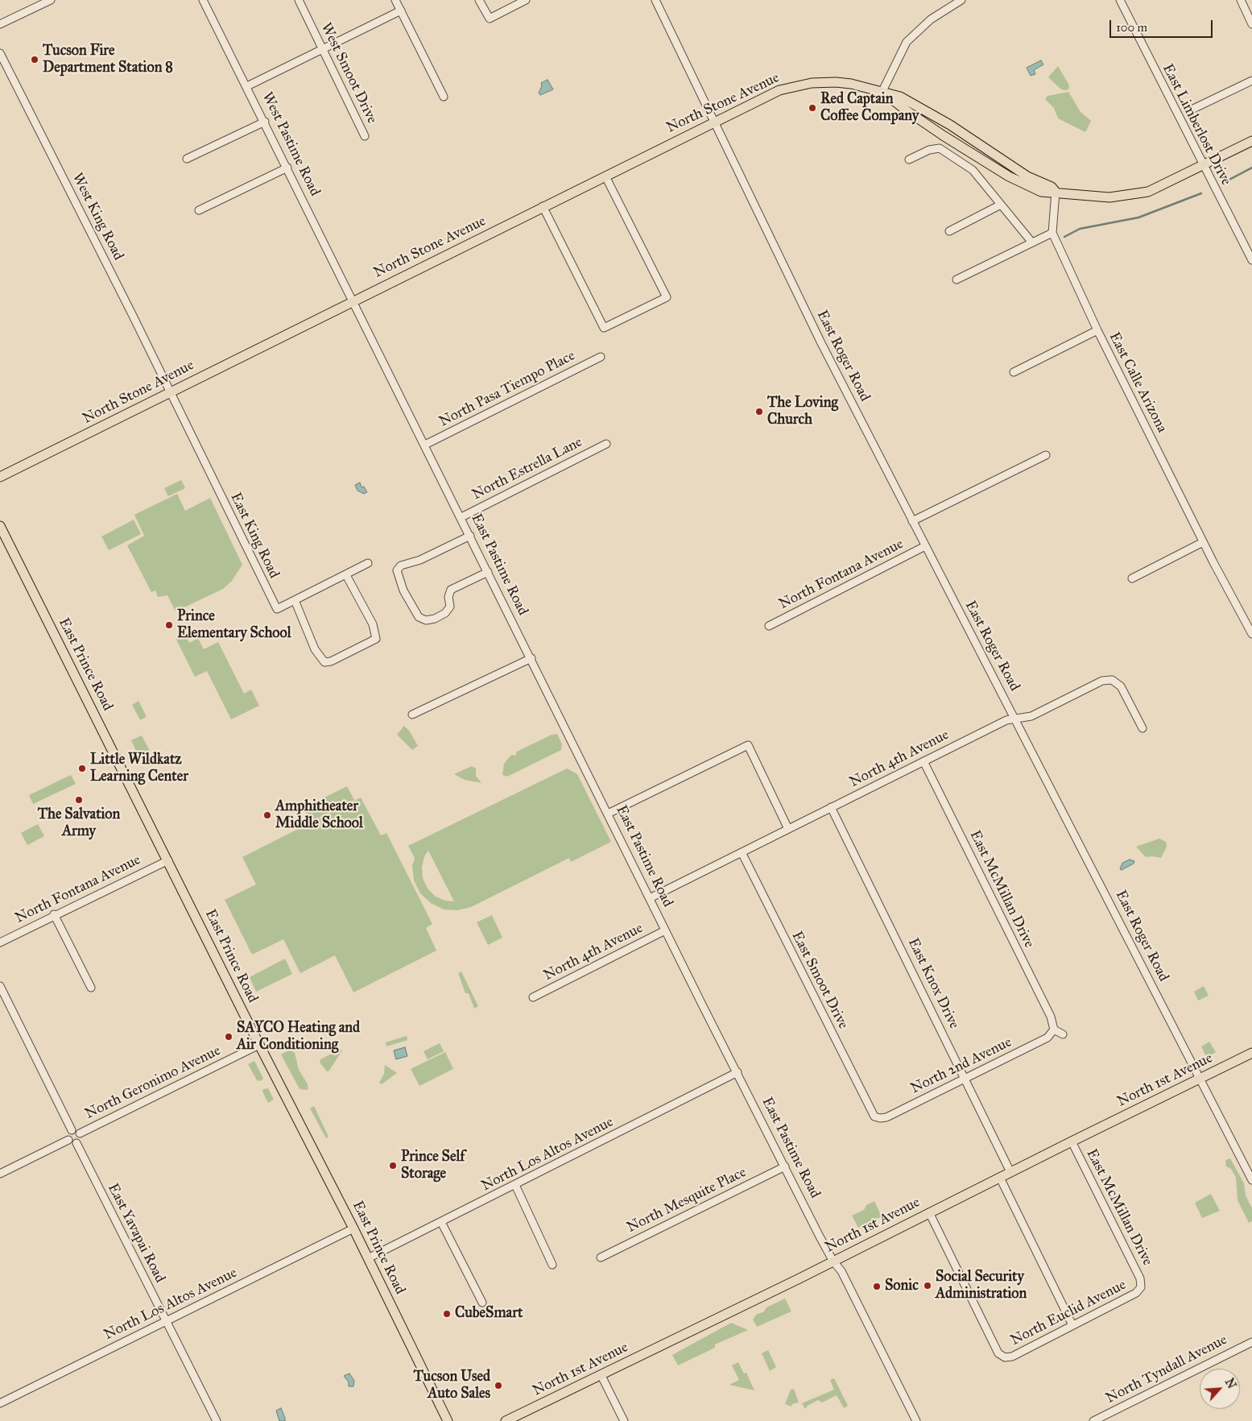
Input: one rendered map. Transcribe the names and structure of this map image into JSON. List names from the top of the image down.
{
  "streets": {
    "main road": ["North Stone Avenue", "East Prince Road", "North 1st Avenue"],
    "street": [
      "West Smoot Drive",
      "East Limberlost Drive",
      "West Pastime Road",
      "West King Road",
      "East Roger Road",
      "East Calle Arizona",
      "North Pasa Tiempo Place",
      "North Estrella Lane",
      "East King Road",
      "East Pastime Road",
      "North Fontana Avenue",
      "North 4th Avenue",
      "East McMillan Drive",
      "East Smoot Drive",
      "East Knox Drive",
      "North 2nd Avenue",
      "North Geronimo Avenue",
      "North Los Altos Avenue",
      "North Mesquite Place",
      "East Yavapai Road",
      "North Euclid Avenue",
      "North Tyndall Avenue"
    ]
  },
  "crossings": [
    ["North Stone Avenue", "East Limberlost Drive"],
    ["North Stone Avenue", "West Pastime Road"],
    ["North Stone Avenue", "West King Road"],
    ["North Stone Avenue", "East Roger Road"],
    ["North Stone Avenue", "East King Road"],
    ["North Stone Avenue", "East Pastime Road"],
    ["West Pastime Road", "East Pastime Road"],
    ["West King Road", "East King Road"],
    ["East Roger Road", "North Fontana Avenue"],
    ["East Roger Road", "North 4th Avenue"],
    ["East Roger Road", "North 1st Avenue"],
    ["North Pasa Tiempo Place", "East Pastime Road"],
    ["North Estrella Lane", "East Pastime Road"],
    ["East Pastime Road", "North 4th Avenue"],
    ["East Pastime Road", "North 1st Avenue"],
    ["East Pastime Road", "North Los Altos Avenue"],
    ["East Pastime Road", "North Mesquite Place"],
    ["North Fontana Avenue", "East Prince Road"],
    ["East Prince Road", "North Geronimo Avenue"],
    ["East Prince Road", "North Los Altos Avenue"],
    ["North 4th Avenue", "East McMillan Drive"],
    ["North 4th Avenue", "East Smoot Drive"],
    ["North 4th Avenue", "East Knox Drive"],
    ["East McMillan Drive", "North 2nd Avenue"],
    ["East McMillan Drive", "North 1st Avenue"],
    ["East McMillan Drive", "North Euclid Avenue"],
    ["East Smoot Drive", "North 2nd Avenue"],
    ["East Knox Drive", "North 2nd Avenue"],
    ["East Knox Drive", "North 1st Avenue"],
    ["North 1st Avenue", "North Euclid Avenue"],
    ["North Geronimo Avenue", "East Yavapai Road"],
    ["North Los Altos Avenue", "East Yavapai Road"]
  ],
  "places": [
    "Tucson Fire Department Station 8",
    "Red Captain Coffee Company",
    "The Loving Church",
    "Prince Elementary School",
    "Little Wildkatz Learning Center",
    "The Salvation Army",
    "Amphitheater Middle School",
    "SAYCO Heating and Air Conditioning",
    "Prince Self Storage",
    "Social Security Administration",
    "Sonic",
    "CubeSmart",
    "Tucson Used Auto Sales"
  ],
  "scale_bar": "100 m",
  "north": "top right"
}
